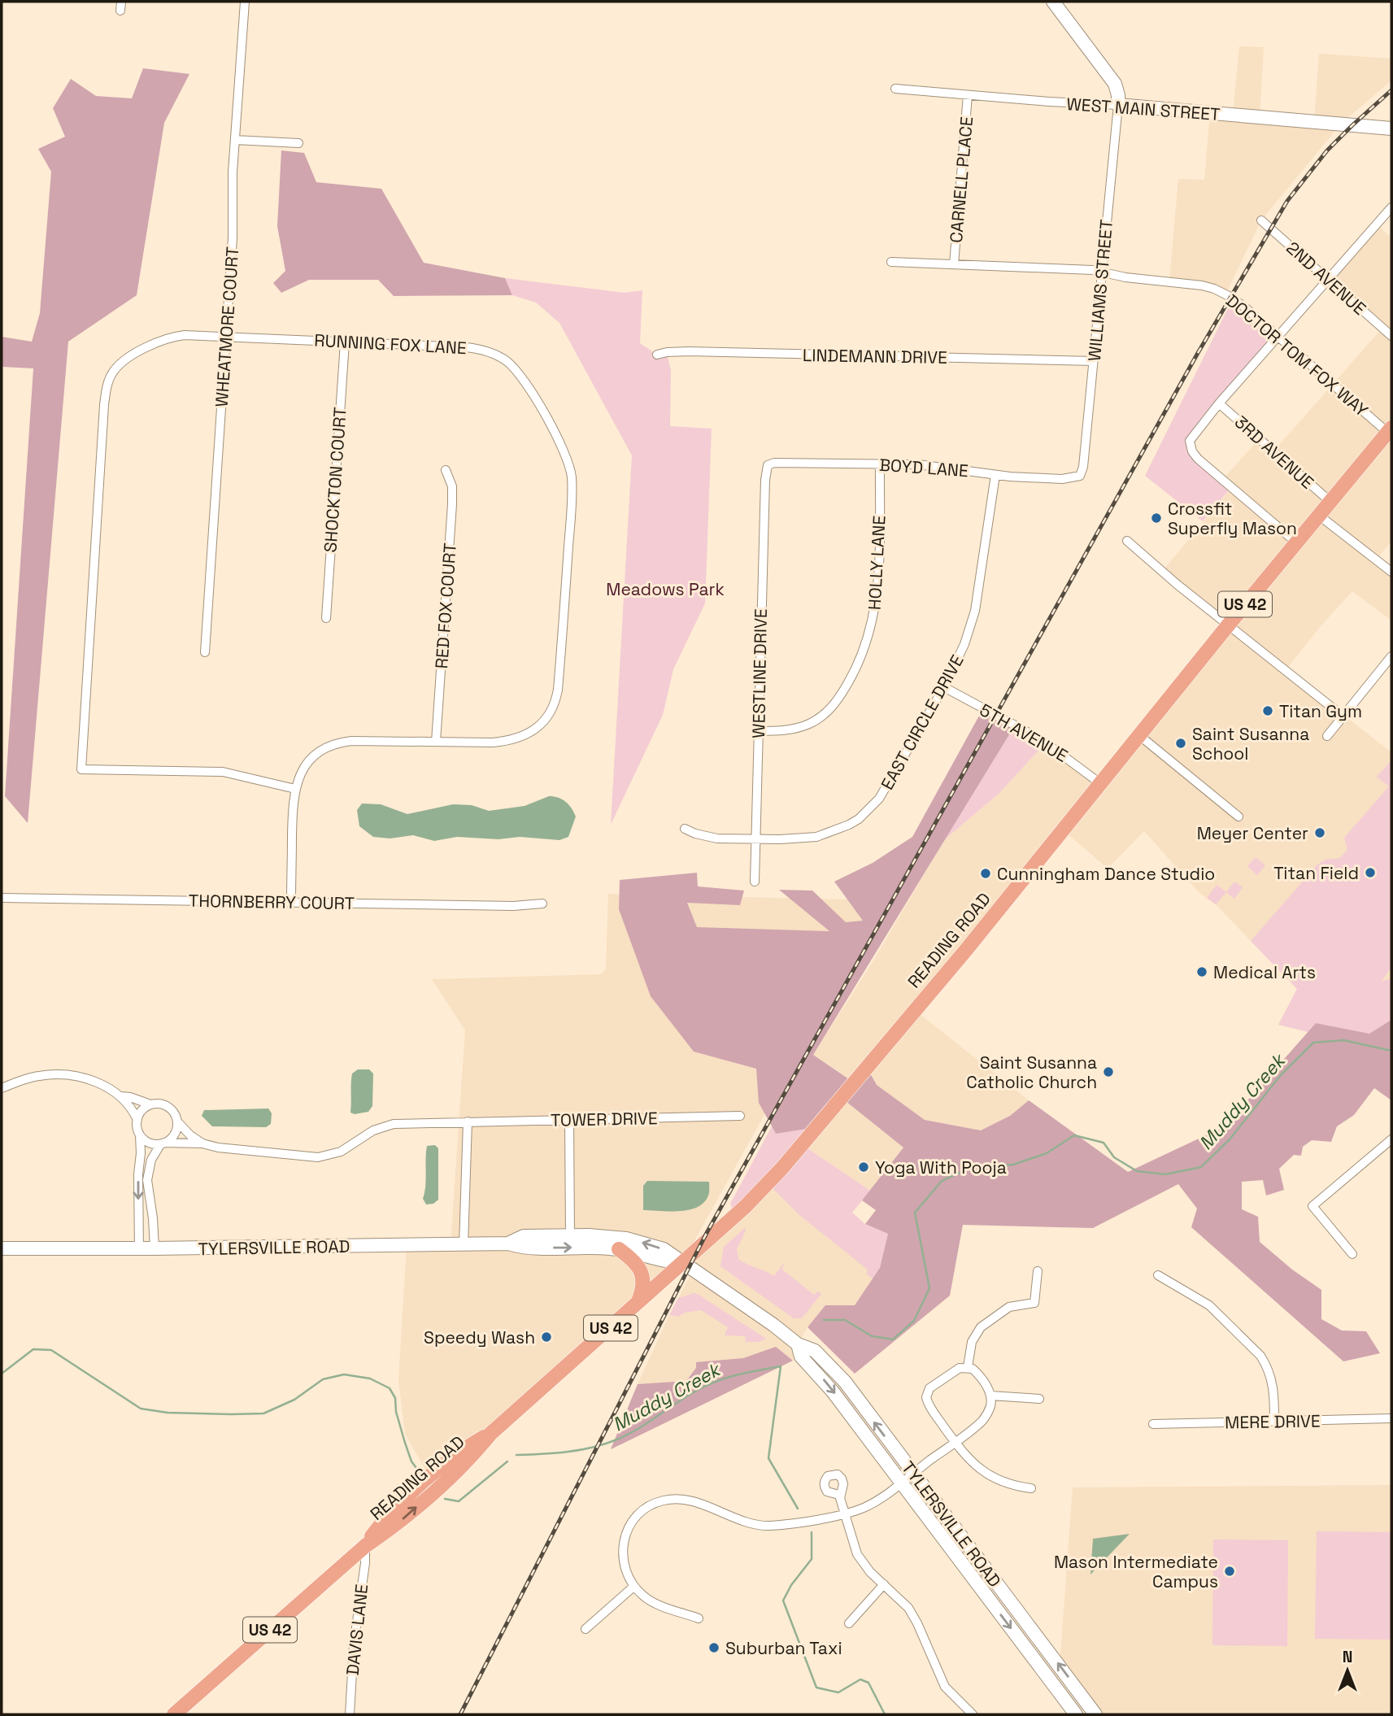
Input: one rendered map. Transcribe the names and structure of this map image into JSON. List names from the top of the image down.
{
  "streets": {
    "main road": [
      "WEST MAIN STREET",
      "US 42",
      "READING ROAD",
      "TYLERSVILLE ROAD"
    ],
    "street": [
      "CARNELL PLACE",
      "2ND AVENUE",
      "WILLIAMS STREET",
      "WHEATMORE COURT",
      "RUNNING FOX LANE",
      "DOCTOR TOM FOX WAY",
      "LINDEMANN DRIVE",
      "3RD AVENUE",
      "BOYD LANE",
      "SHOCKTON COURT",
      "HOLLY LANE",
      "RED FOX COURT",
      "WESTLINE DRIVE",
      "EAST CIRCLE DRIVE",
      "5TH AVENUE",
      "THORNBERRY COURT",
      "TOWER DRIVE",
      "MERE DRIVE",
      "DAVIS LANE"
    ]
  },
  "crossings": [
    ["WEST MAIN STREET", "CARNELL PLACE"],
    ["WEST MAIN STREET", "WILLIAMS STREET"],
    ["CARNELL PLACE", "DOCTOR TOM FOX WAY"],
    ["WILLIAMS STREET", "DOCTOR TOM FOX WAY"],
    ["WILLIAMS STREET", "LINDEMANN DRIVE"],
    ["WILLIAMS STREET", "BOYD LANE"],
    ["WHEATMORE COURT", "RUNNING FOX LANE"],
    ["RUNNING FOX LANE", "SHOCKTON COURT"],
    ["RUNNING FOX LANE", "RED FOX COURT"],
    ["RUNNING FOX LANE", "THORNBERRY COURT"],
    ["DOCTOR TOM FOX WAY", "READING ROAD"],
    ["3RD AVENUE", "READING ROAD"],
    ["BOYD LANE", "HOLLY LANE"],
    ["BOYD LANE", "WESTLINE DRIVE"],
    ["BOYD LANE", "EAST CIRCLE DRIVE"],
    ["HOLLY LANE", "WESTLINE DRIVE"],
    ["WESTLINE DRIVE", "EAST CIRCLE DRIVE"],
    ["EAST CIRCLE DRIVE", "5TH AVENUE"],
    ["5TH AVENUE", "READING ROAD"],
    ["READING ROAD", "TYLERSVILLE ROAD"],
    ["READING ROAD", "DAVIS LANE"]
  ],
  "water": ["Muddy Creek"],
  "parks": ["Meadows Park"],
  "places": [
    "Crossfit Superfly Mason",
    "Titan Gym",
    "Saint Susanna School",
    "Meyer Center",
    "Titan Field",
    "Cunningham Dance Studio",
    "Medical Arts",
    "Saint Susanna Catholic Church",
    "Yoga With Pooja",
    "Speedy Wash",
    "Mason Intermediate Campus",
    "Suburban Taxi"
  ],
  "north": "top"
}
